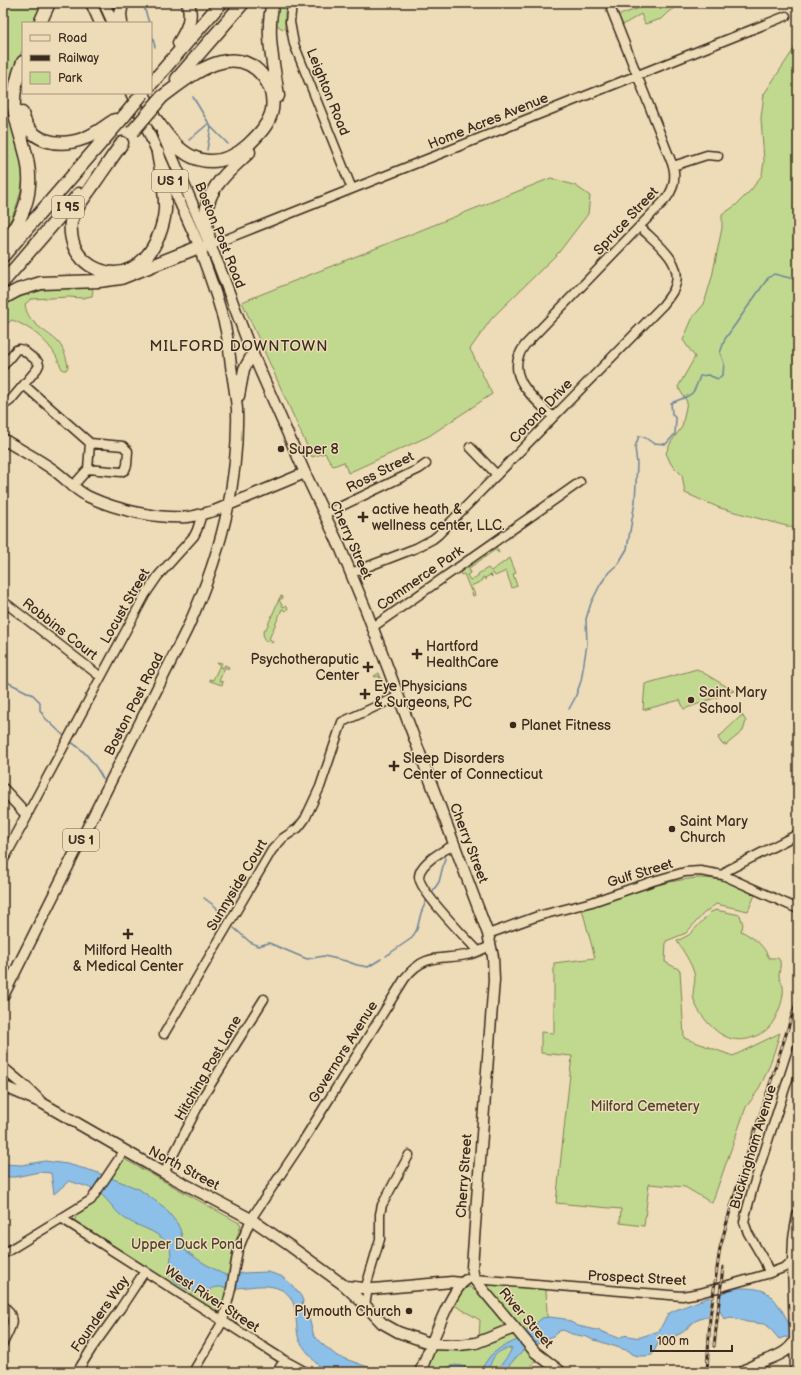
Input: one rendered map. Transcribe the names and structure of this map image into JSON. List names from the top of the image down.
{
  "streets": {
    "highway": ["I 95"],
    "main road": [
      "US 1",
      "Boston Post Road",
      "Cherry Street",
      "North Street",
      "River Street"
    ],
    "street": [
      "Leighton Road",
      "Home Acres Avenue",
      "Spruce Street",
      "Corona Drive",
      "Ross Street",
      "Commerce Park",
      "Locust Street",
      "Robbins Court",
      "Gulf Street",
      "Sunnyside Court",
      "Governors Avenue",
      "Hitching Post Lane",
      "Buckingham Avenue",
      "Prospect Street",
      "West River Street",
      "Founders Way"
    ]
  },
  "crossings": [
    ["Leighton Road", "Home Acres Avenue"],
    ["Home Acres Avenue", "Spruce Street"],
    ["Home Acres Avenue", "Boston Post Road"],
    ["Spruce Street", "Corona Drive"],
    ["Boston Post Road", "Cherry Street"],
    ["Corona Drive", "Cherry Street"],
    ["Ross Street", "Cherry Street"],
    ["Cherry Street", "Commerce Park"],
    ["Cherry Street", "Gulf Street"],
    ["Cherry Street", "Sunnyside Court"],
    ["Cherry Street", "Governors Avenue"],
    ["Cherry Street", "North Street"],
    ["Cherry Street", "Prospect Street"],
    ["Cherry Street", "River Street"],
    ["Locust Street", "Robbins Court"],
    ["Governors Avenue", "North Street"],
    ["Governors Avenue", "West River Street"],
    ["Hitching Post Lane", "North Street"],
    ["Buckingham Avenue", "Prospect Street"],
    ["North Street", "Prospect Street"],
    ["North Street", "River Street"],
    ["Prospect Street", "River Street"],
    ["West River Street", "Founders Way"]
  ],
  "districts": ["MILFORD DOWNTOWN"],
  "parks": ["Milford Cemetery", "Upper Duck Pond"],
  "places": {
    "other": [
      "Super 8",
      "Saint Mary School",
      "Planet Fitness",
      "Saint Mary Church",
      "Plymouth Church"
    ],
    "health": [
      "active heath & wellness center, LLC.",
      "Hartford HealthCare",
      "Psychotheraputic Center",
      "Eye Physicians & Surgeons, PC",
      "Sleep Disorders Center of Connecticut",
      "Milford Health & Medical Center"
    ]
  },
  "legend": ["Road", "Railway", "Park"],
  "scale_bar": "100 m"
}
